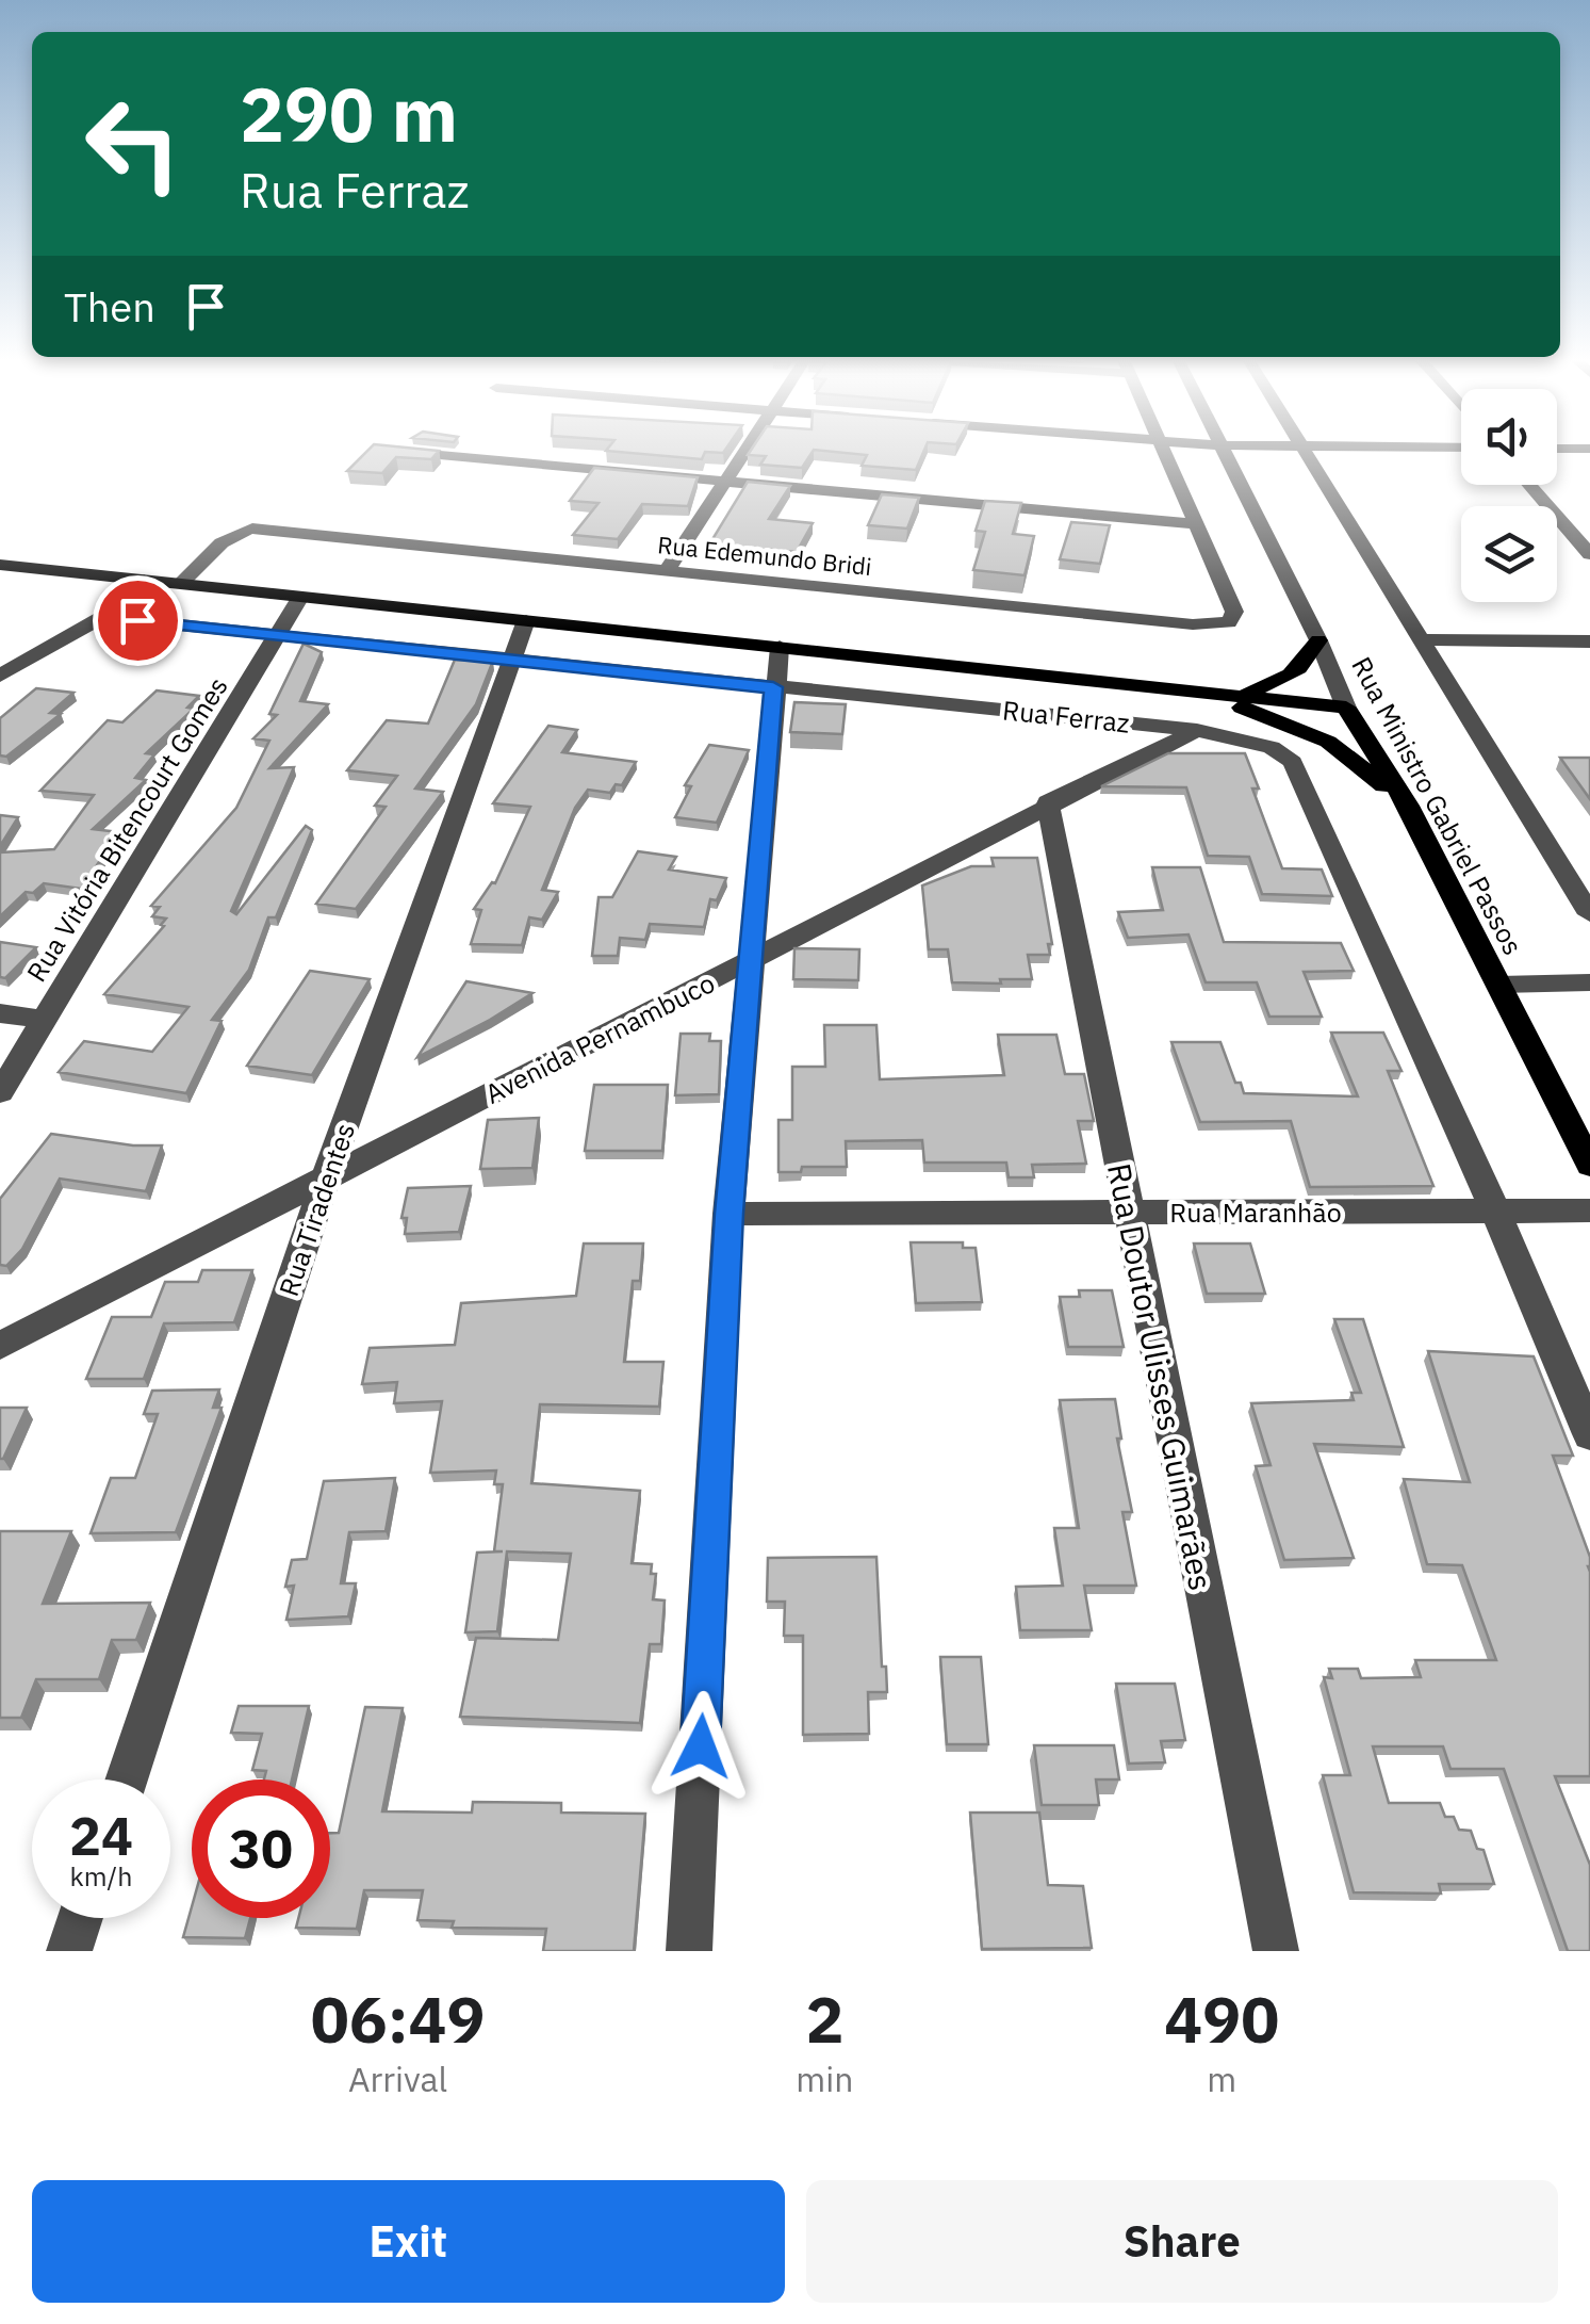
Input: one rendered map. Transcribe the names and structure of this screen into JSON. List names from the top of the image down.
{
  "streets": {
    "main road": ["Rua Ministro Gabriel Passos"],
    "street": [
      "Rua Edemundo Bridi",
      "Rua Ferraz",
      "Rua Vitória Bitencourt Gomes",
      "Avenida Pernambuco",
      "Rua Tiradentes",
      "Rua Maranhão",
      "Rua Doutor Ulisses Guimarães"
    ]
  },
  "crossings": [
    ["Rua Ferraz", "Rua Vitória Bitencourt Gomes"],
    ["Rua Ferraz", "Avenida Pernambuco"],
    ["Rua Ferraz", "Rua Tiradentes"],
    ["Rua Ferraz", "Rua Maranhão"],
    ["Avenida Pernambuco", "Rua Tiradentes"],
    ["Avenida Pernambuco", "Rua Doutor Ulisses Guimarães"],
    ["Rua Maranhão", "Rua Doutor Ulisses Guimarães"]
  ],
  "page": {
    "turn": ["290 m", "Rua Ferraz"],
    "then": "Then",
    "speed": "24 km/h",
    "limit": "30",
    "eta": [
      "06:49",
      "Arrival",
      "2",
      "min",
      "490",
      "m"
    ],
    "buttons": ["Exit", "Share"]
  }
}
